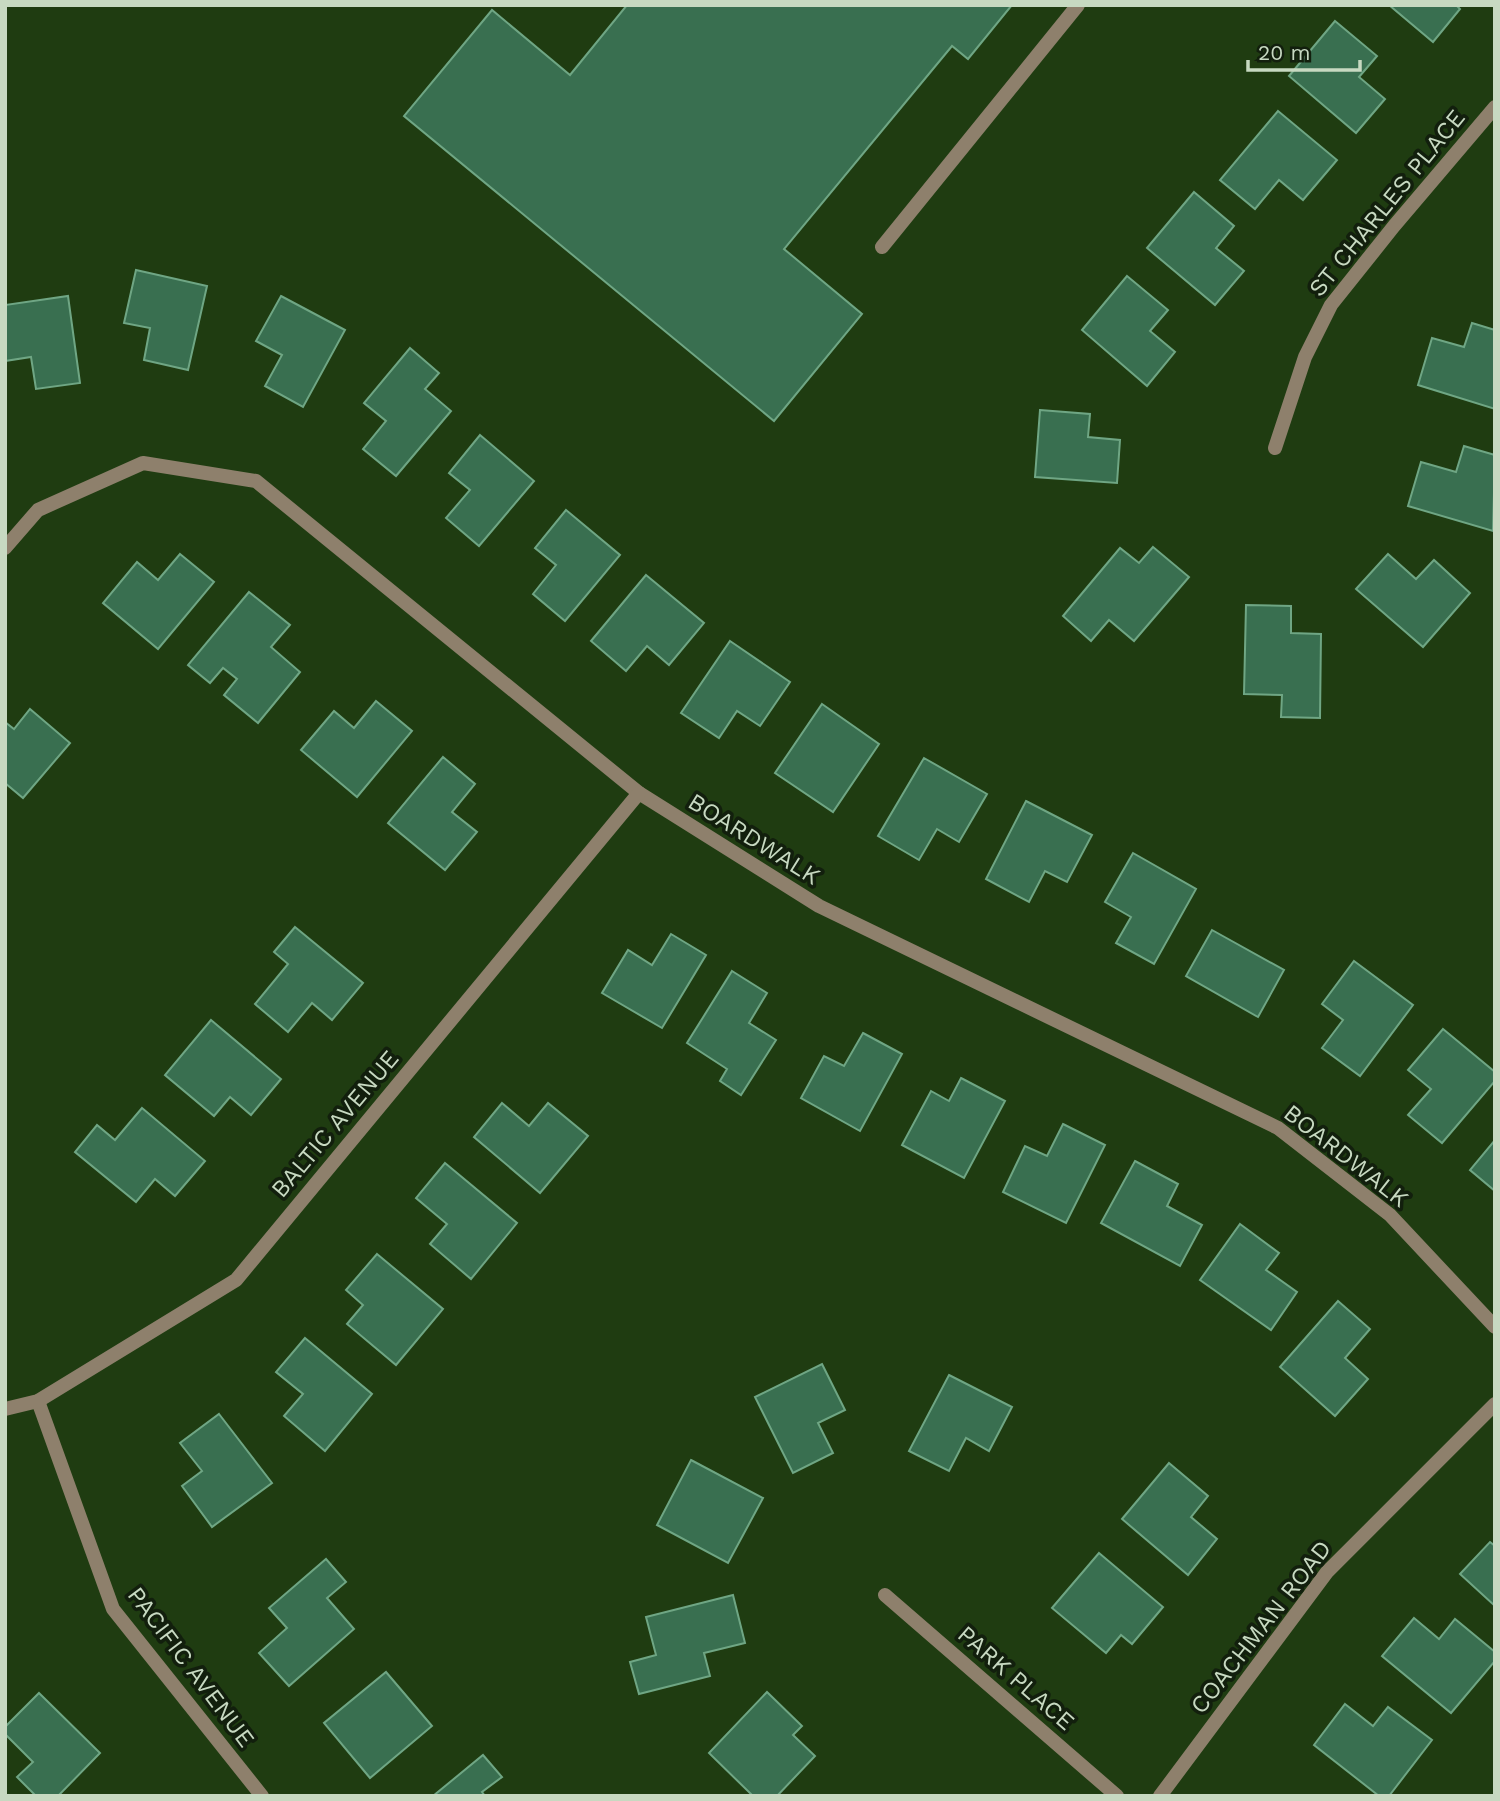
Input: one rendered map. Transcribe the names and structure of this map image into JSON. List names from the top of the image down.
{
  "streets": {
    "street": [
      "ST CHARLES PLACE",
      "BOARDWALK",
      "BALTIC AVENUE",
      "COACHMAN ROAD",
      "PACIFIC AVENUE",
      "PARK PLACE"
    ]
  },
  "crossings": [
    ["BOARDWALK", "BALTIC AVENUE"],
    ["BALTIC AVENUE", "PACIFIC AVENUE"]
  ],
  "scale_bar": "20 m"
}
